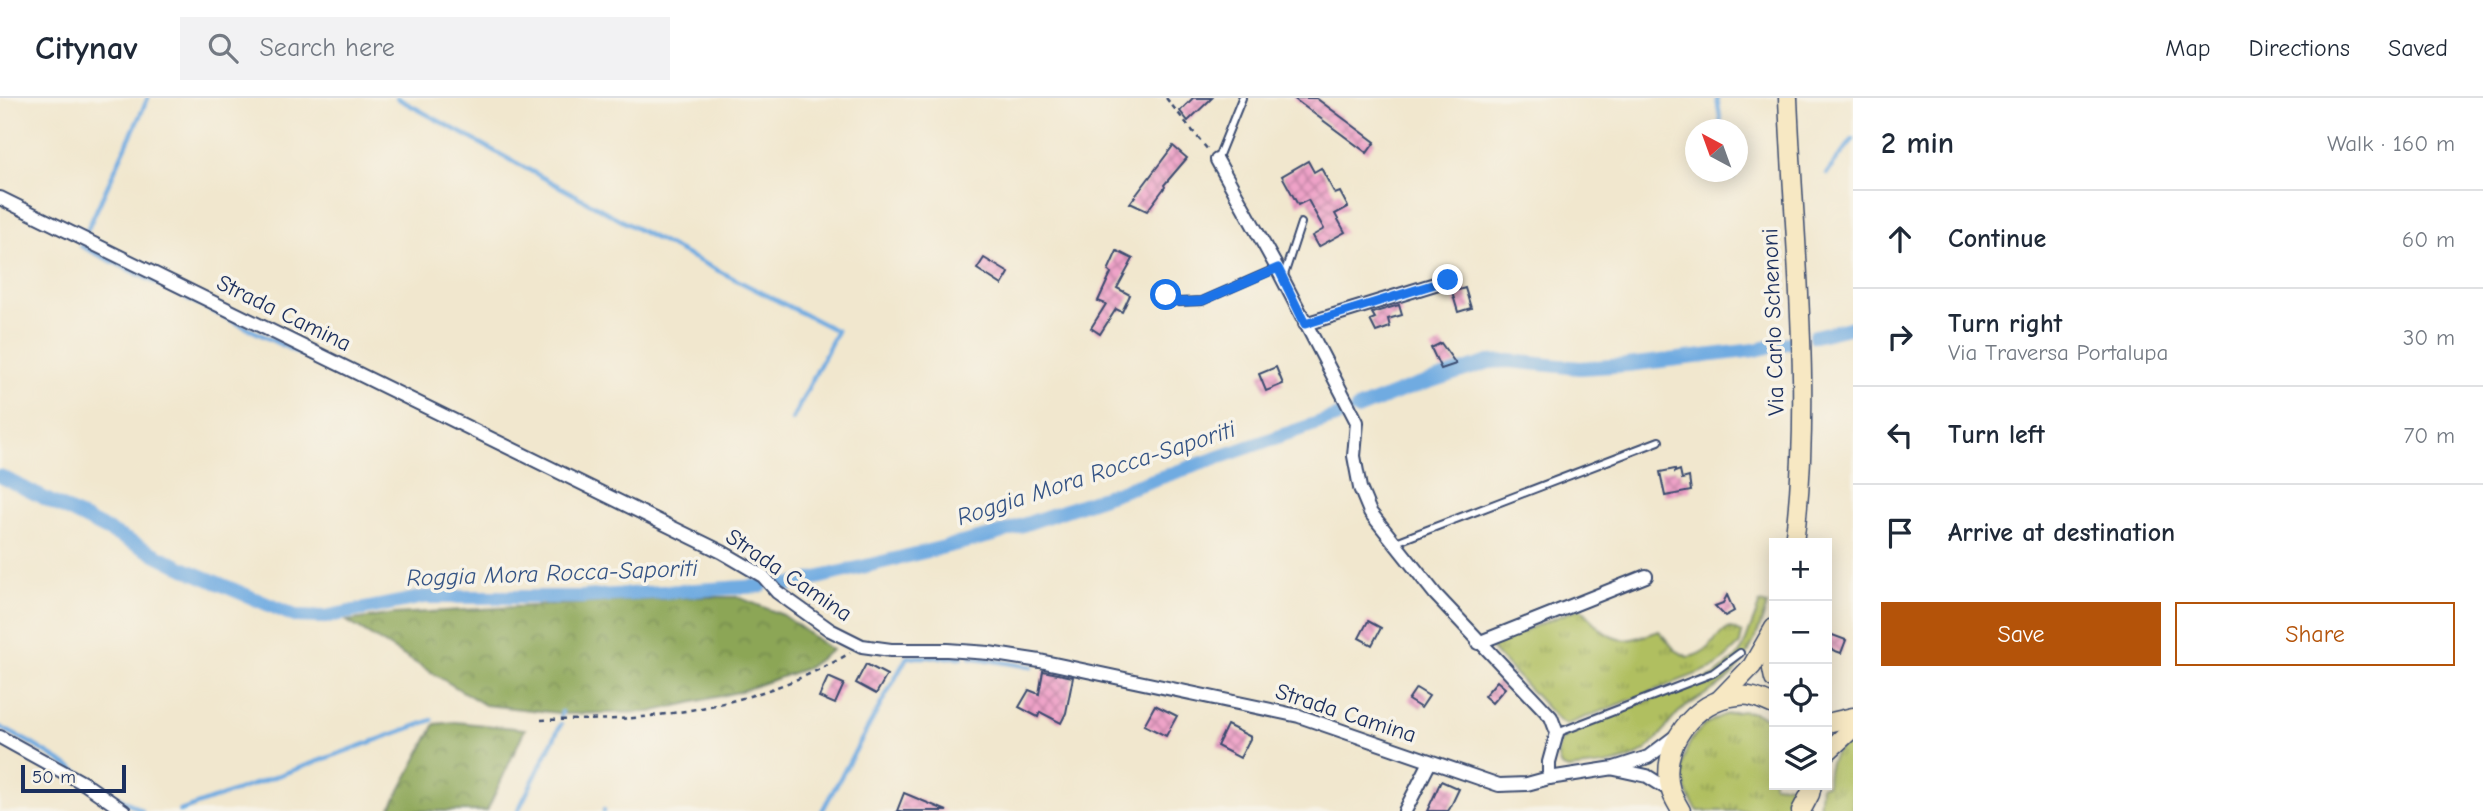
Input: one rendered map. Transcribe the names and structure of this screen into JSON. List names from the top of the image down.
{
  "streets": {
    "main road": ["Via Carlo Schenoni"],
    "street": ["Strada Camina"]
  },
  "water": ["Roggia Mora Rocca-Saporiti"],
  "scale_bar": "50 m",
  "north": "top left",
  "page": {
    "header": "Citynav",
    "search": "Search here",
    "nav": ["Map", "Directions", "Saved"],
    "heading": ["2 min", "Walk · 160 m"],
    "list": [
      ["Continue", "60 m"],
      ["Turn right", "Via Traversa Portalupa", "30 m"],
      ["Turn left", "70 m"],
      "Arrive at destination"
    ],
    "map_buttons": ["+", "−"],
    "buttons": ["Save", "Share"],
    "scale": "50 m"
  }
}
